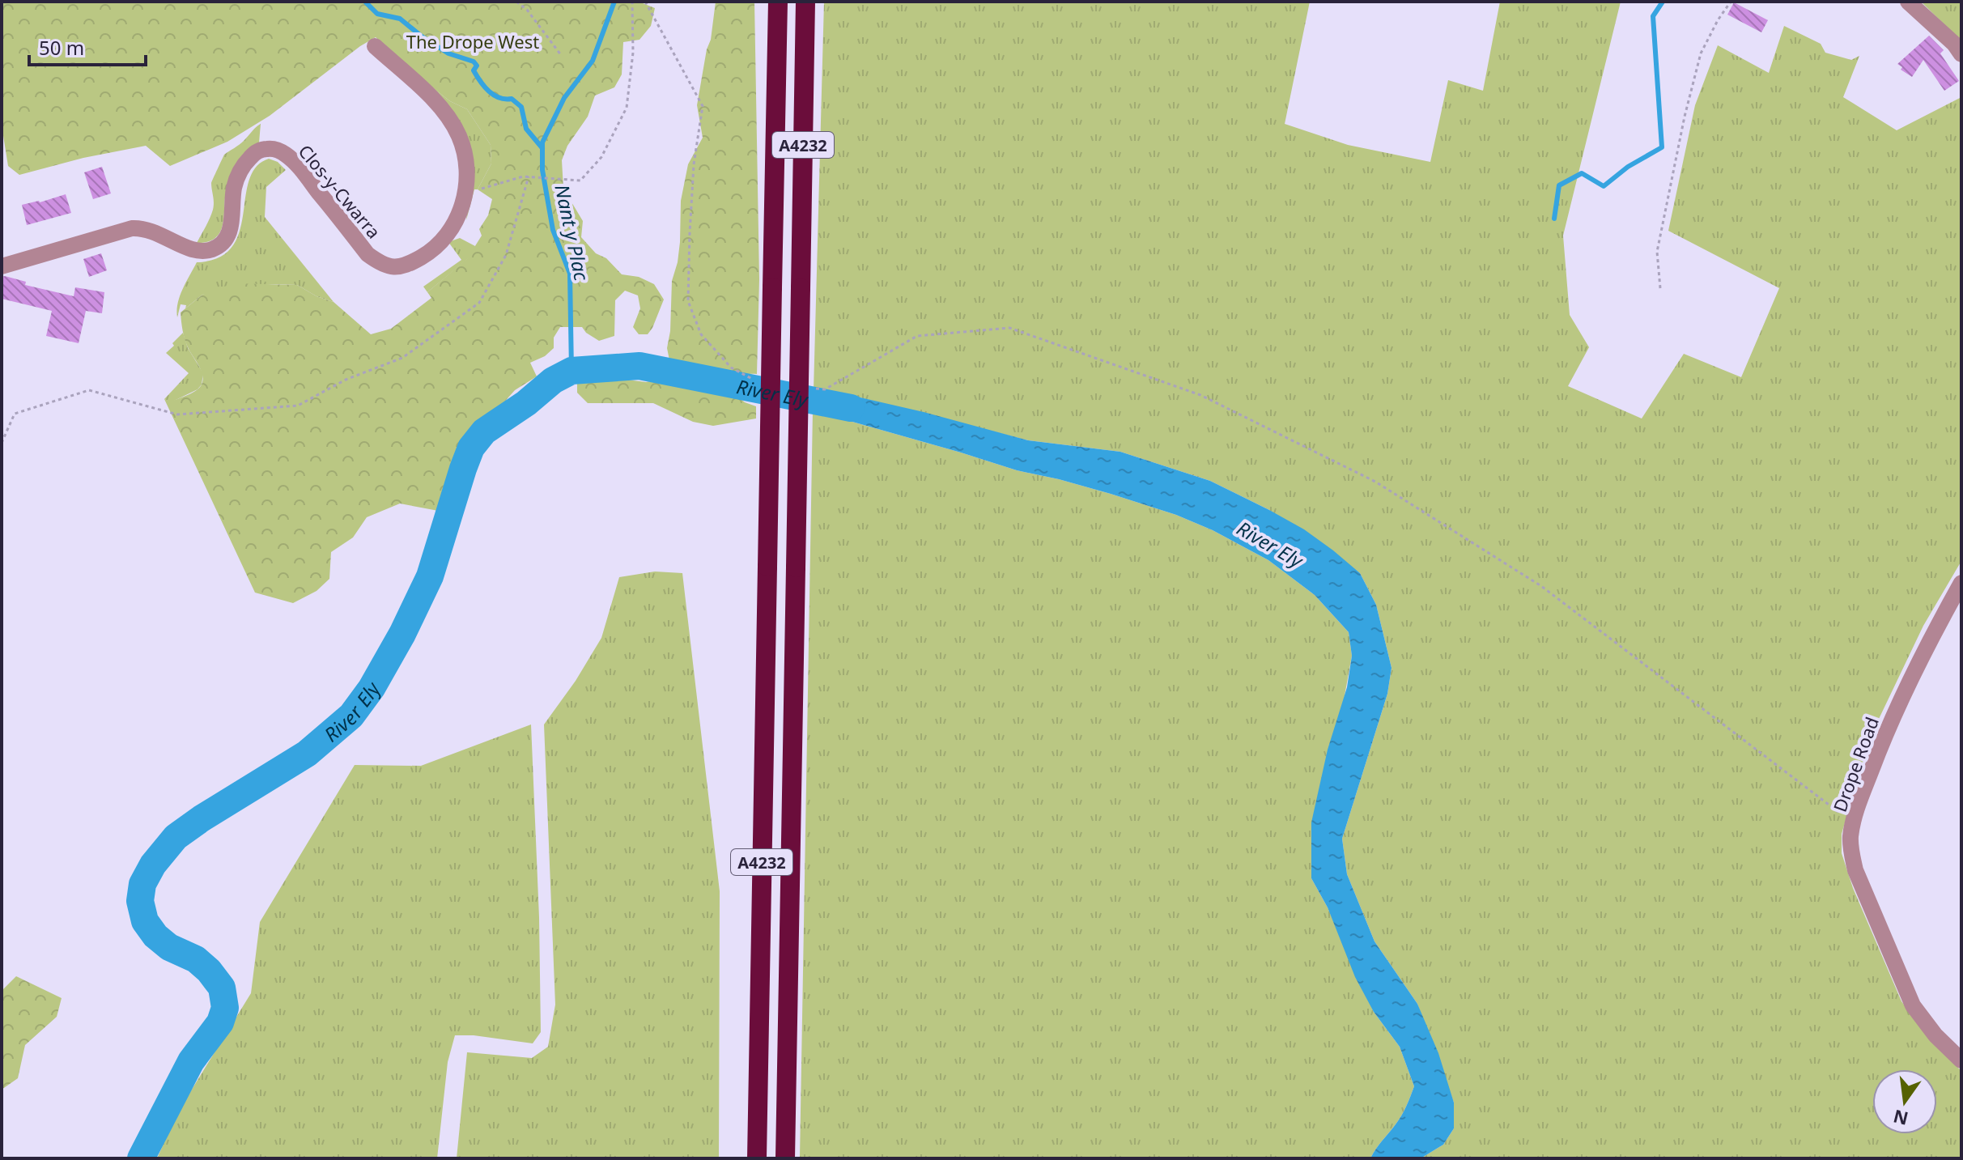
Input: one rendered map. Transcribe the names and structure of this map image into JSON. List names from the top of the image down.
{
  "streets": {
    "highway": ["A4232"],
    "street": ["Clos-y-Cwarra", "Drope Road"]
  },
  "water": ["Nant y Plac", "River Ely"],
  "parks": ["The Drope West"],
  "scale_bar": "50 m",
  "north": "bottom"
}
